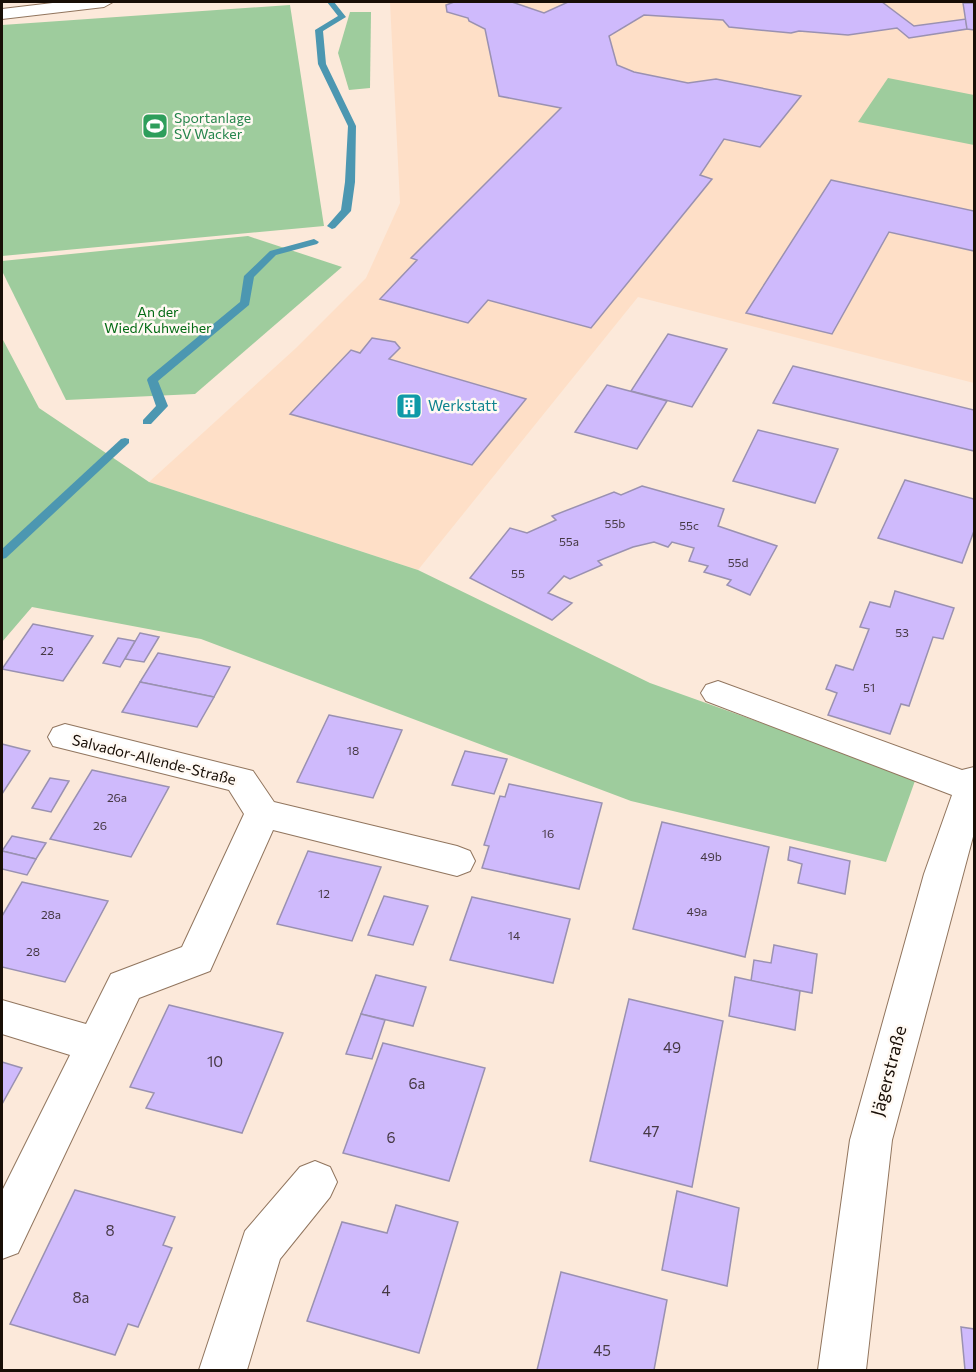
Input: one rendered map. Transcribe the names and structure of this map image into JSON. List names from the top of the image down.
{
  "streets": {
    "street": ["Salvador-Allende-Straße", "Jägerstraße"]
  },
  "parks": ["An der Wied/Kuhweiher"],
  "places": {
    "sports": ["Sportanlage SV Wacker"],
    "building": ["Werkstatt"]
  },
  "house_numbers": [
    "55b",
    "55c",
    "55a",
    "55d",
    "55",
    "53",
    "22",
    "51",
    "18",
    "26a",
    "26",
    "16",
    "49b",
    "12",
    "49a",
    "28a",
    "14",
    "28",
    "49",
    "10",
    "6a",
    "47",
    "6",
    "8",
    "4",
    "8a",
    "45"
  ]
}
